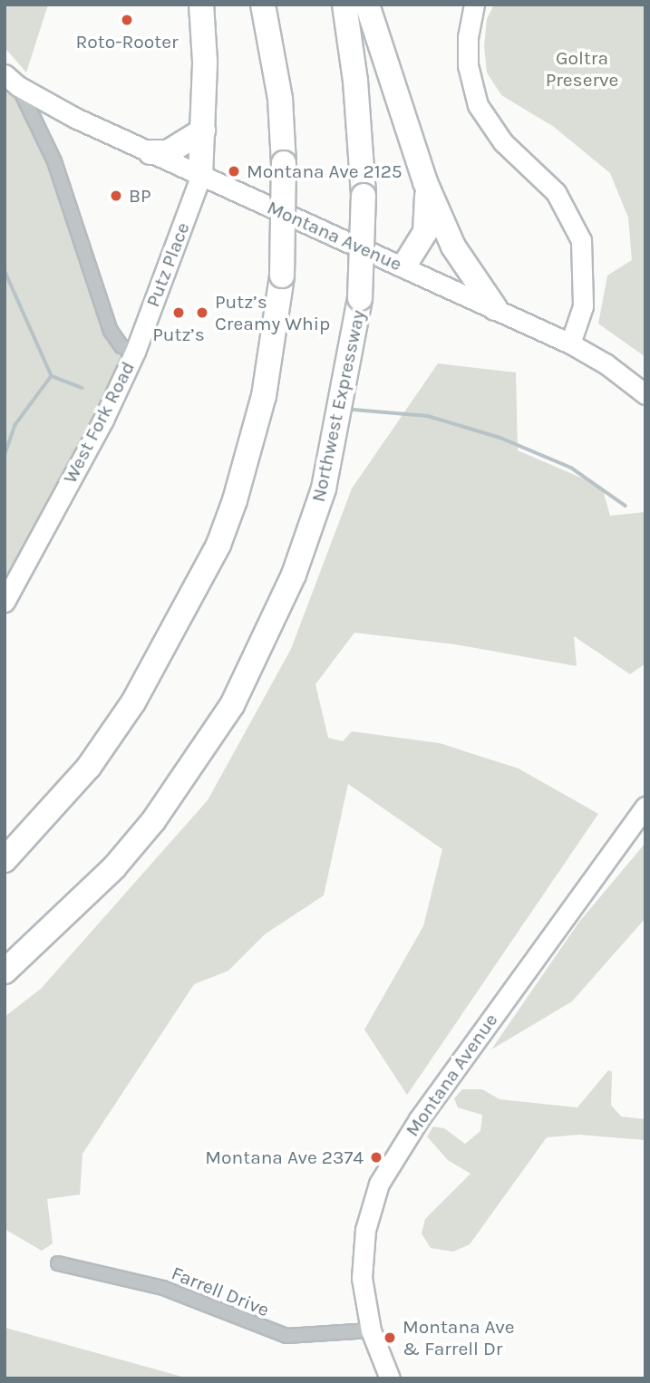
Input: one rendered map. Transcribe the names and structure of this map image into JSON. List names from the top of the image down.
{
  "streets": {
    "highway": ["Northwest Expressway"],
    "street": [
      "Montana Avenue",
      "Putz Place",
      "West Fork Road",
      "Farrell Drive"
    ]
  },
  "crossings": [
    ["Montana Avenue", "Putz Place"],
    ["Montana Avenue", "West Fork Road"],
    ["Montana Avenue", "Farrell Drive"],
    ["Putz Place", "West Fork Road"]
  ],
  "parks": ["Goltra Preserve"],
  "places": [
    "Roto-Rooter",
    "Montana Ave 2125",
    "BP",
    "Putz’s",
    "Putz’s Creamy Whip",
    "Montana Ave 2374",
    "Montana Ave & Farrell Dr"
  ]
}
